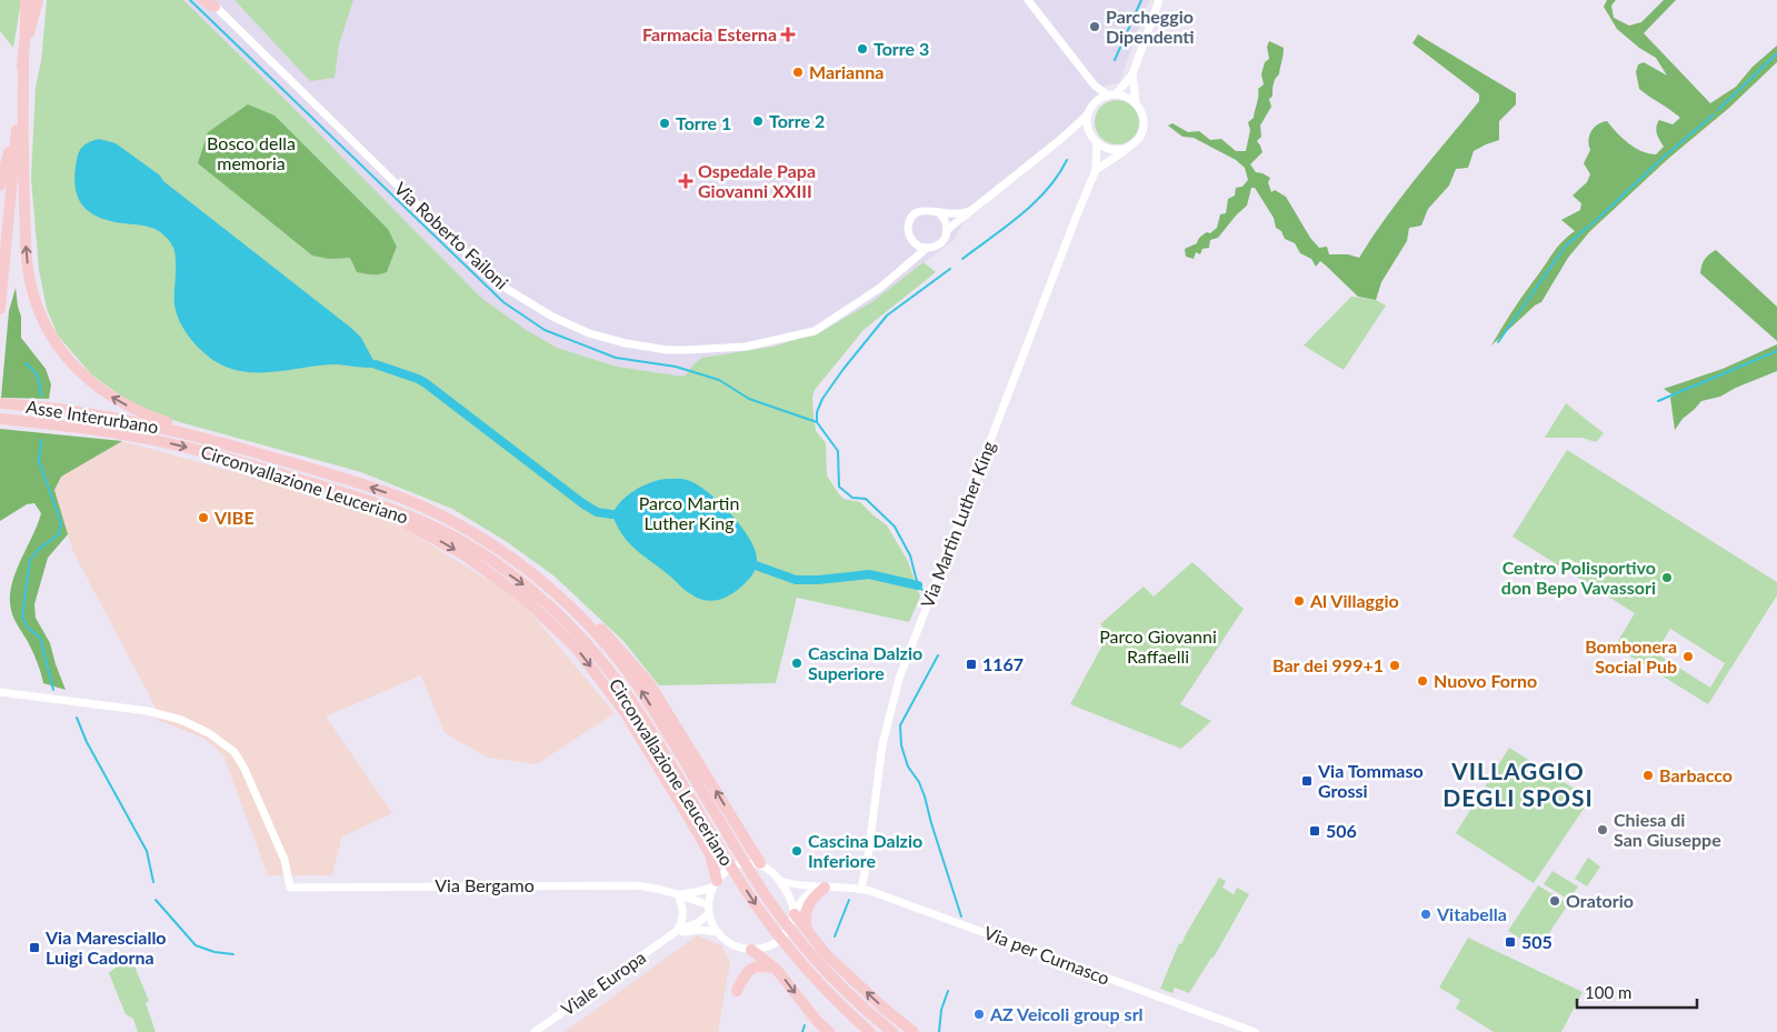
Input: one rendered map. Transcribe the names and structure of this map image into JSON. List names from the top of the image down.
{
  "streets": {
    "highway": ["Asse Interurbano", "Circonvallazione Leuceriano"],
    "street": [
      "Via Roberto Failoni",
      "Via Martin Luther King",
      "Via Bergamo",
      "Via per Curnasco",
      "Viale Europa"
    ]
  },
  "crossings": [
    ["Via Roberto Failoni", "Via Martin Luther King"],
    ["Asse Interurbano", "Circonvallazione Leuceriano"],
    ["Via Martin Luther King", "Via per Curnasco"],
    ["Via Bergamo", "Via per Curnasco"],
    ["Via Bergamo", "Viale Europa"],
    ["Via per Curnasco", "Viale Europa"]
  ],
  "districts": ["VILLAGGIO DEGLI SPOSI"],
  "parks": ["Bosco della memoria", "Parco Martin Luther King", "Parco Giovanni Raffaelli"],
  "places": {
    "other": [
      "Parcheggio Dipendenti",
      "Torre 3",
      "Marianna",
      "Torre 2",
      "Torre 1",
      "VIBE",
      "Centro Polisportivo don Bepo Vavassori",
      "Al Villaggio",
      "Bombonera Social Pub",
      "Cascina Dalzio Superiore",
      "Bar dei 999+1",
      "Nuovo Forno",
      "Barbacco",
      "Chiesa di San Giuseppe",
      "Cascina Dalzio Inferiore",
      "Oratorio",
      "Vitabella",
      "AZ Veicoli group srl"
    ],
    "health": ["Farmacia Esterna", "Ospedale Papa Giovanni XXIII"],
    "transit": [
      "1167",
      "Via Tommaso Grossi",
      "506",
      "505",
      "Via Maresciallo Luigi Cadorna"
    ]
  },
  "scale_bar": "100 m"
}
